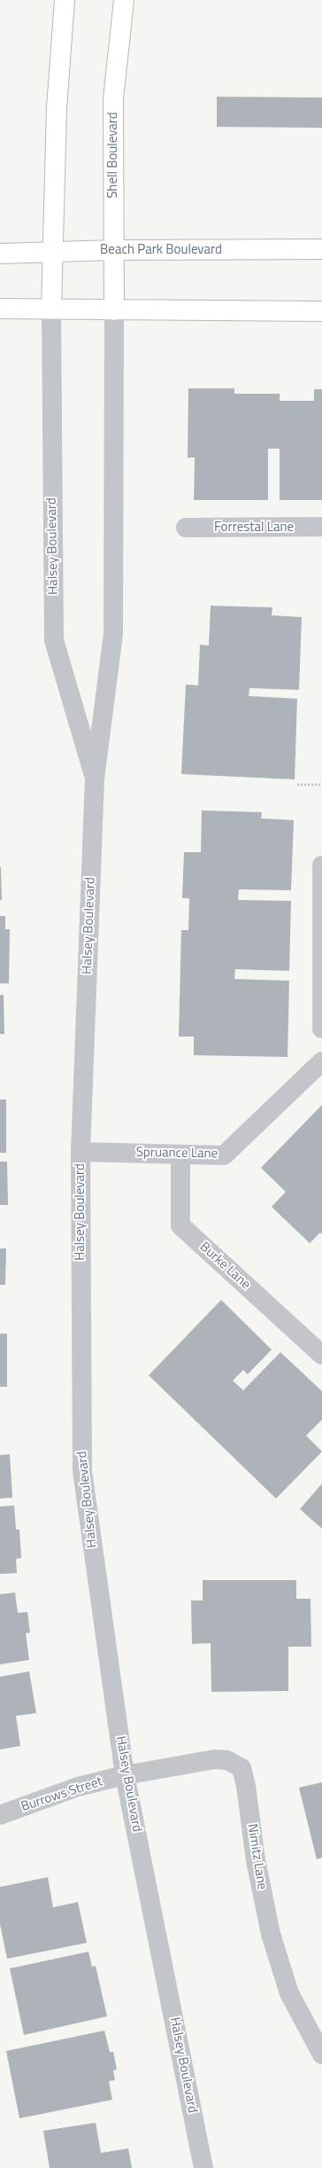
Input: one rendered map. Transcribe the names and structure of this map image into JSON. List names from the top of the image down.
{
  "streets": {
    "main road": ["Shell Boulevard", "Beach Park Boulevard"],
    "street": [
      "Forrestal Lane",
      "Halsey Boulevard",
      "Spruance Lane",
      "Burke Lane",
      "Burrows Street",
      "Nimitz Lane"
    ]
  },
  "crossings": [
    ["Shell Boulevard", "Beach Park Boulevard"],
    ["Shell Boulevard", "Halsey Boulevard"],
    ["Halsey Boulevard", "Spruance Lane"],
    ["Halsey Boulevard", "Burrows Street"],
    ["Halsey Boulevard", "Nimitz Lane"],
    ["Spruance Lane", "Burke Lane"],
    ["Burrows Street", "Nimitz Lane"]
  ]
}
